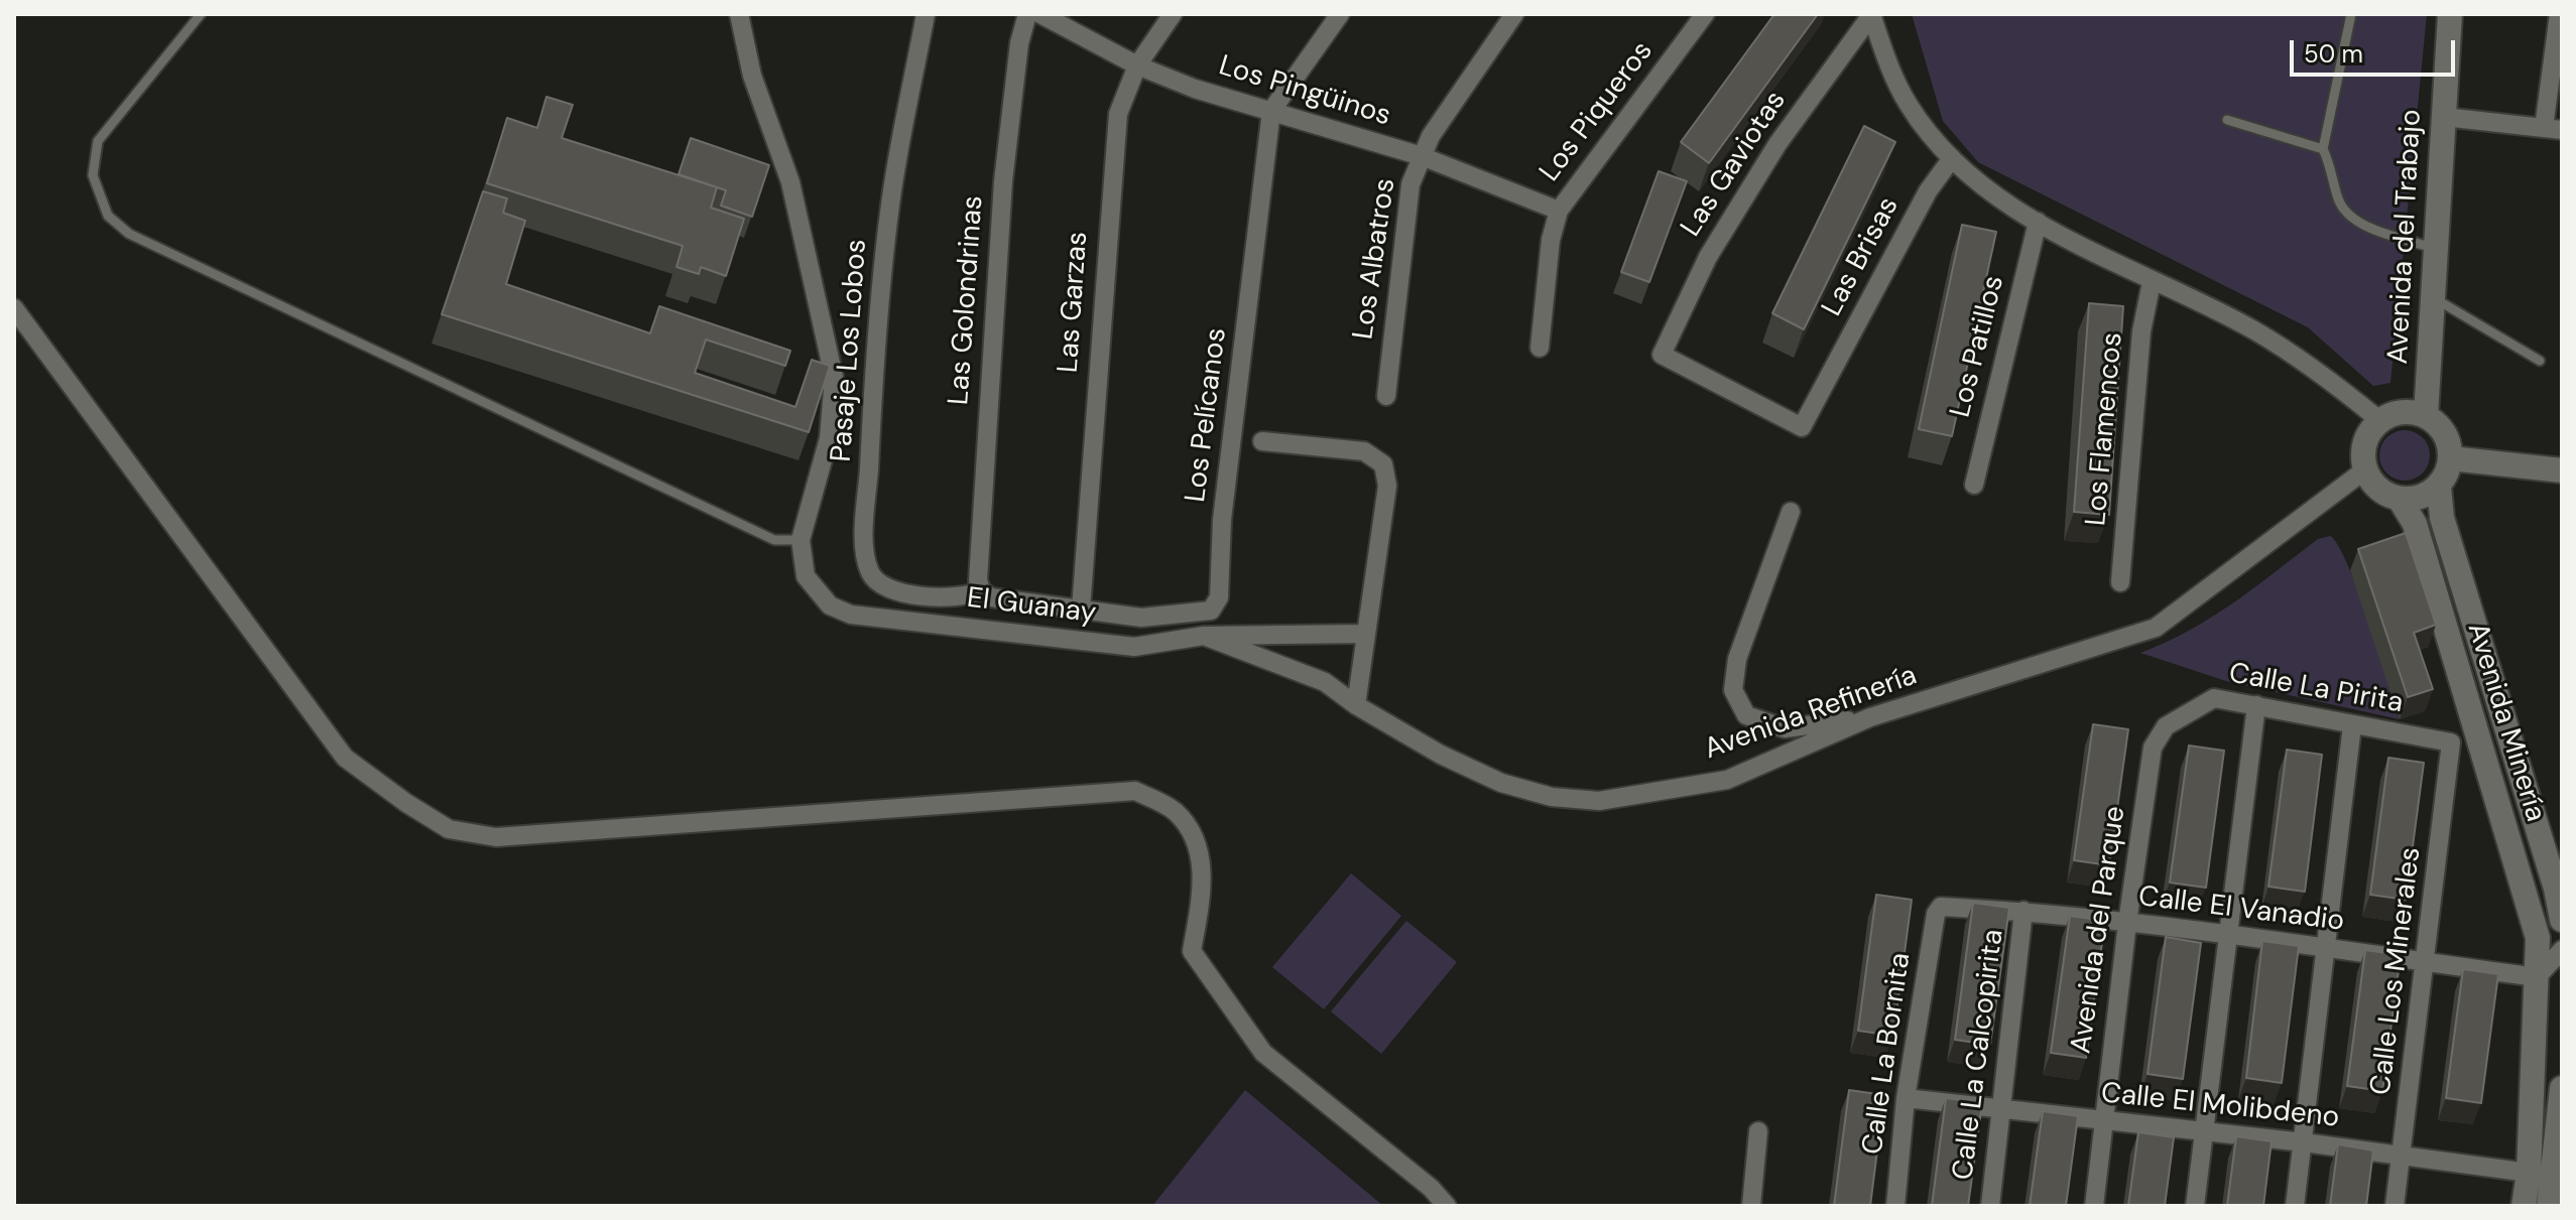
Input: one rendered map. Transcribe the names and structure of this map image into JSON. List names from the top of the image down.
{
  "streets": {
    "main road": ["Avenida del Trabajo", "Avenida Minería"],
    "street": [
      "Los Pingüinos",
      "Los Piqueros",
      "Las Gaviotas",
      "Las Brisas",
      "Los Albatros",
      "Las Golondrinas",
      "Las Garzas",
      "Los Patillos",
      "Pasaje Los Lobos",
      "Los Pelícanos",
      "Los Flamencos",
      "El Guanay",
      "Calle La Pirita",
      "Avenida Refinería",
      "Calle El Vanadio",
      "Avenida del Parque",
      "Calle Los Minerales",
      "Calle La Bornita",
      "Calle La Calcopirita",
      "Calle El Molibdeno"
    ]
  },
  "crossings": [
    ["Los Pingüinos", "Los Piqueros"],
    ["Los Pingüinos", "Los Albatros"],
    ["Los Pingüinos", "Las Garzas"],
    ["Los Pingüinos", "Los Pelícanos"],
    ["Las Gaviotas", "Las Brisas"],
    ["Avenida del Trabajo", "Avenida Refinería"],
    ["Avenida del Trabajo", "Avenida Minería"],
    ["Las Golondrinas", "Pasaje Los Lobos"],
    ["Las Golondrinas", "Los Pelícanos"],
    ["Las Garzas", "Los Pelícanos"],
    ["Pasaje Los Lobos", "Los Pelícanos"],
    ["El Guanay", "Avenida Refinería"],
    ["Calle La Pirita", "Avenida del Parque"],
    ["Calle La Pirita", "Calle Los Minerales"],
    ["Avenida Refinería", "Avenida Minería"],
    ["Avenida Minería", "Calle El Vanadio"],
    ["Avenida Minería", "Calle El Molibdeno"],
    ["Calle El Vanadio", "Avenida del Parque"],
    ["Calle El Vanadio", "Calle Los Minerales"],
    ["Calle El Vanadio", "Calle La Bornita"],
    ["Calle El Vanadio", "Calle La Calcopirita"],
    ["Avenida del Parque", "Calle El Molibdeno"],
    ["Calle Los Minerales", "Calle El Molibdeno"],
    ["Calle La Bornita", "Calle El Molibdeno"],
    ["Calle La Calcopirita", "Calle El Molibdeno"]
  ],
  "scale_bar": "50 m"
}
